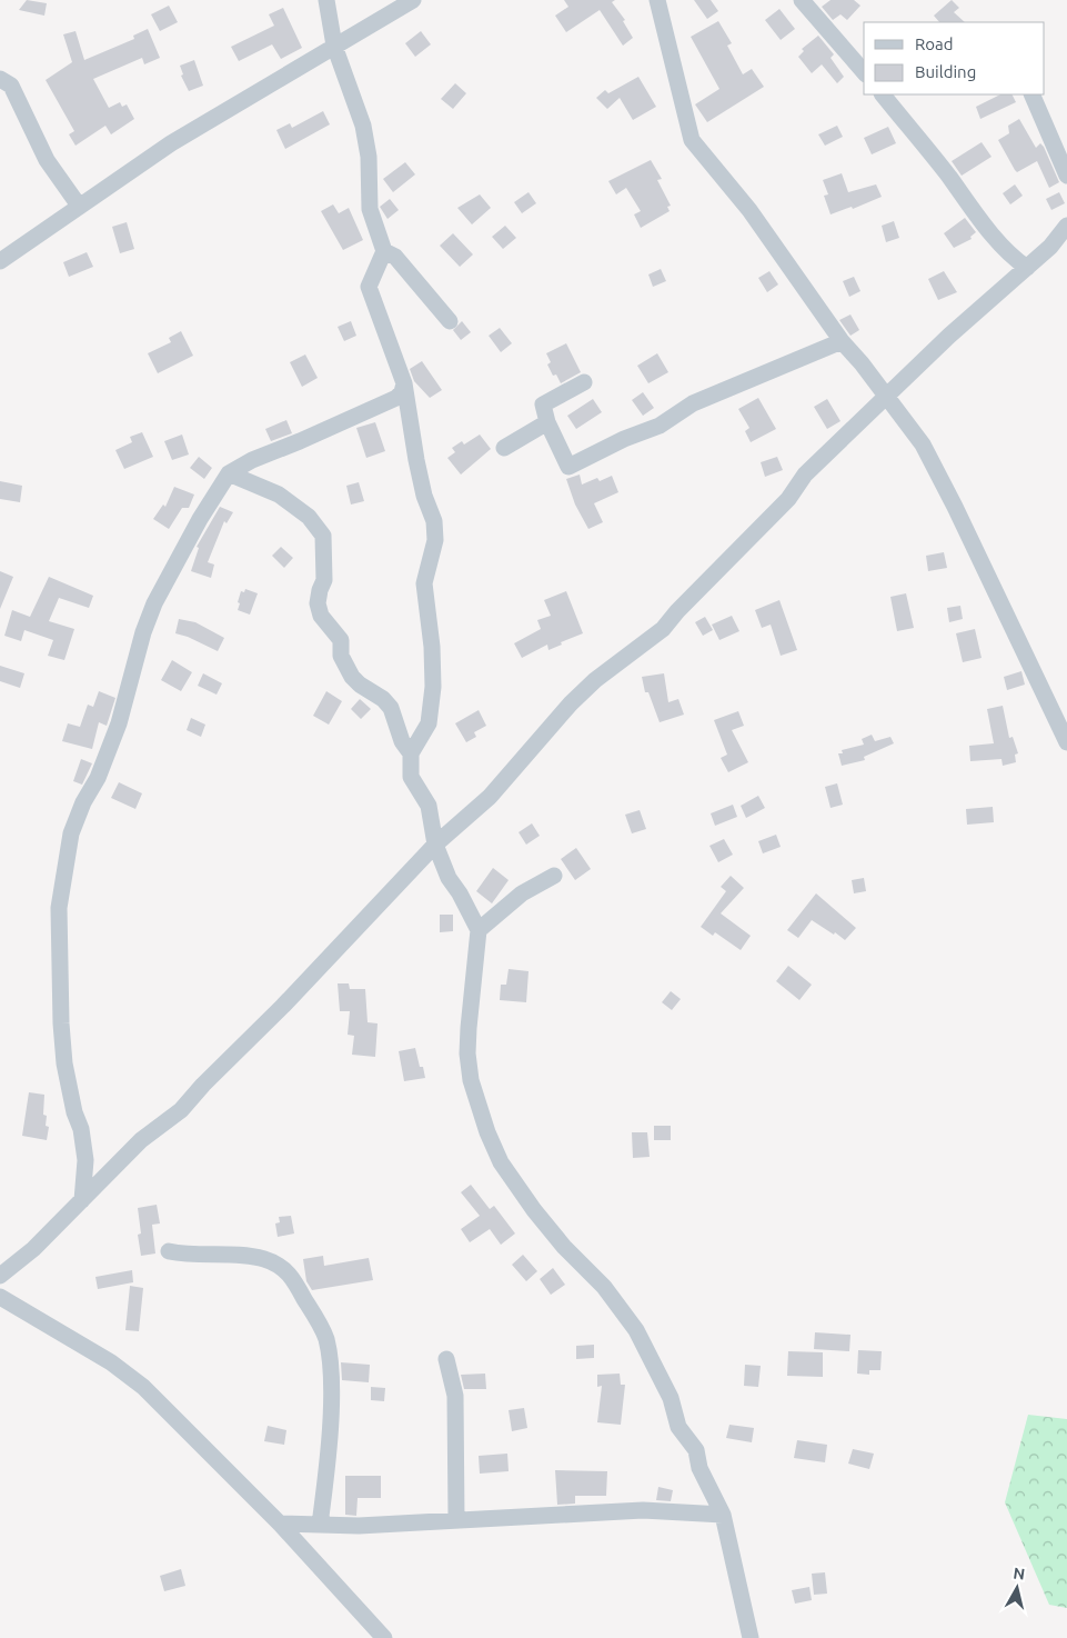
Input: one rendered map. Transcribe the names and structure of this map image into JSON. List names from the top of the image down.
{
  "legend": ["Road", "Building"],
  "north": "top"
}
